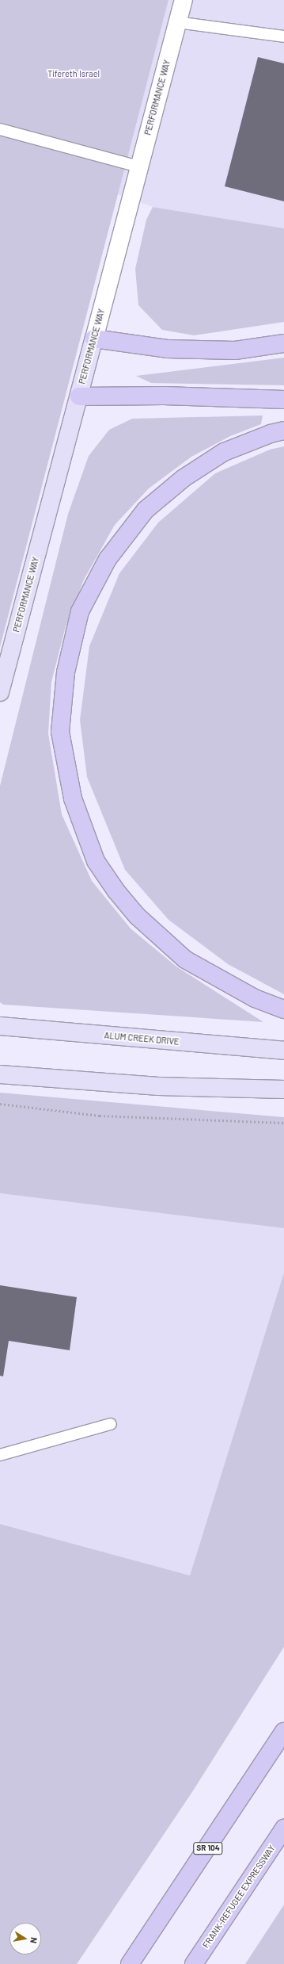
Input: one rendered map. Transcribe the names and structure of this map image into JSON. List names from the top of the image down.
{
  "streets": {
    "highway": ["SR 104", "FRANK-REFUGEE EXPRESSWAY"],
    "main road": ["PERFORMANCE WAY", "ALUM CREEK DRIVE"]
  },
  "parks": ["Tifereth Israel"],
  "north": "right"
}
